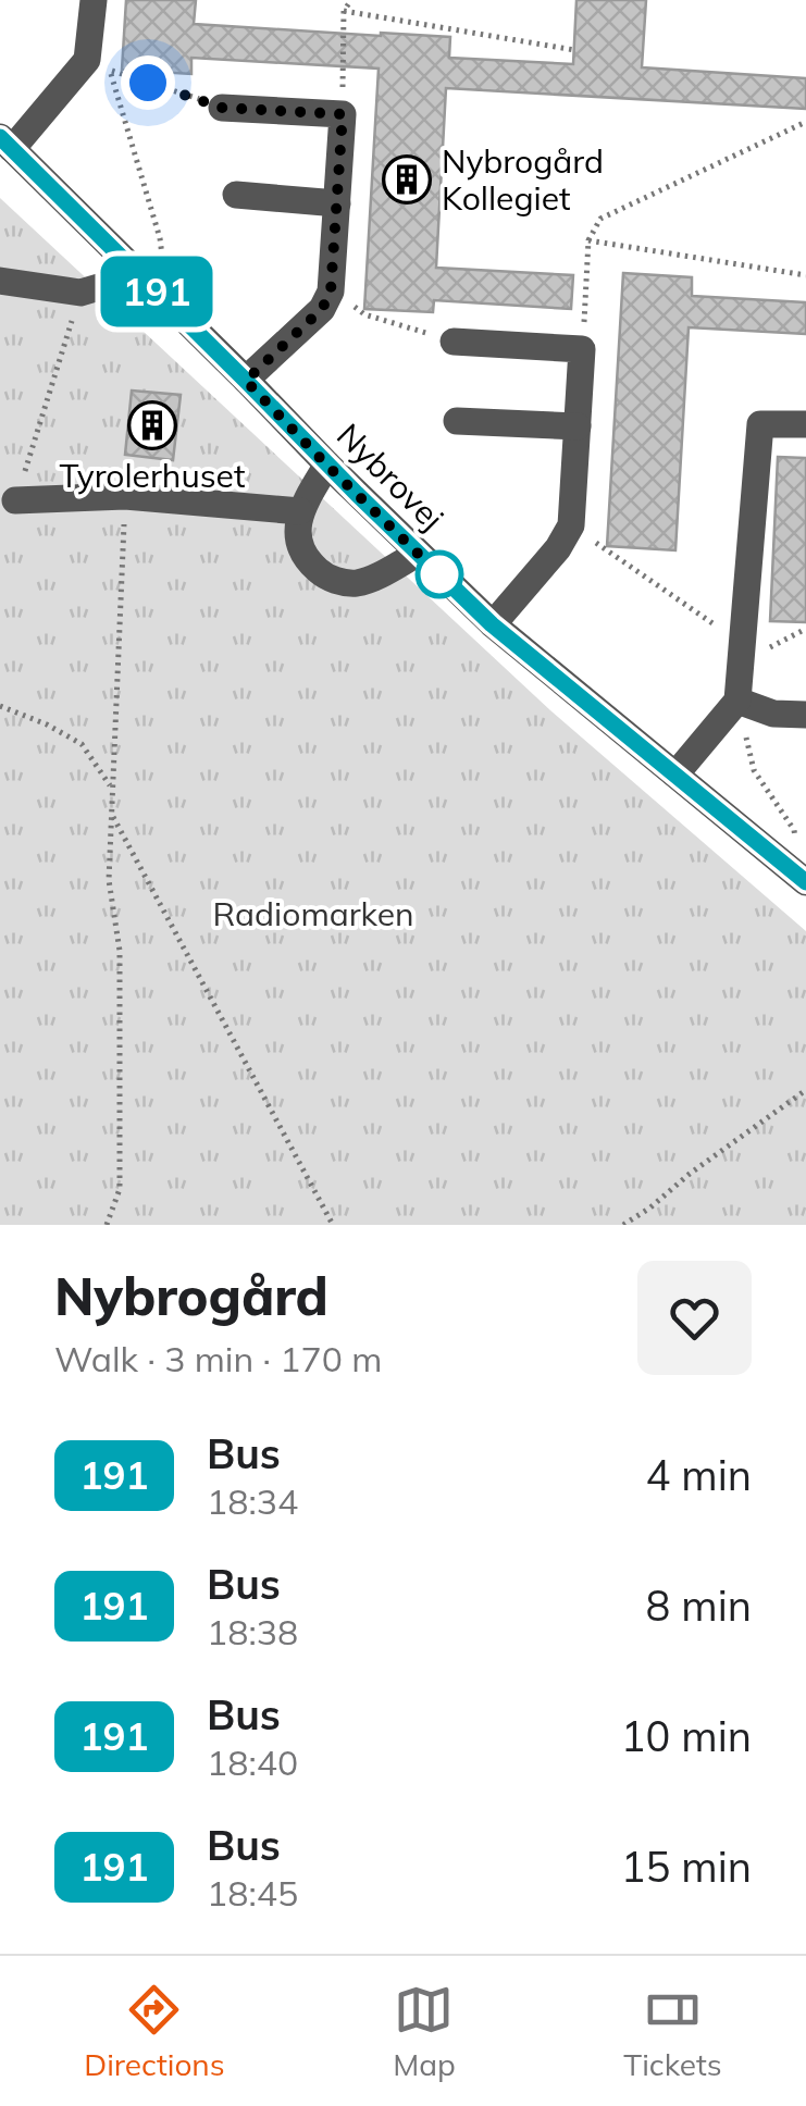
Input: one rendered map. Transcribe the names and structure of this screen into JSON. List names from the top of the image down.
{
  "streets": {
    "street": ["Nybrovej"]
  },
  "parks": ["Radiomarken"],
  "places": {
    "building": ["Nybrogård Kollegiet", "Tyrolerhuset"]
  },
  "lines": ["bus line 191"],
  "page": {
    "on_map": "191",
    "heading": ["Nybrogård", "Walk · 3 min · 170 m"],
    "list": [
      {
        "mark": "191",
        "name": "Bus",
        "note": "18:34",
        "value": "4 min"
      },
      {
        "mark": "191",
        "name": "Bus",
        "note": "18:38",
        "value": "8 min"
      },
      {
        "mark": "191",
        "name": "Bus",
        "note": "18:40",
        "value": "10 min"
      },
      {
        "mark": "191",
        "name": "Bus",
        "note": "18:45",
        "value": "15 min"
      }
    ],
    "tabs": ["Directions", "Map", "Tickets"]
  }
}
